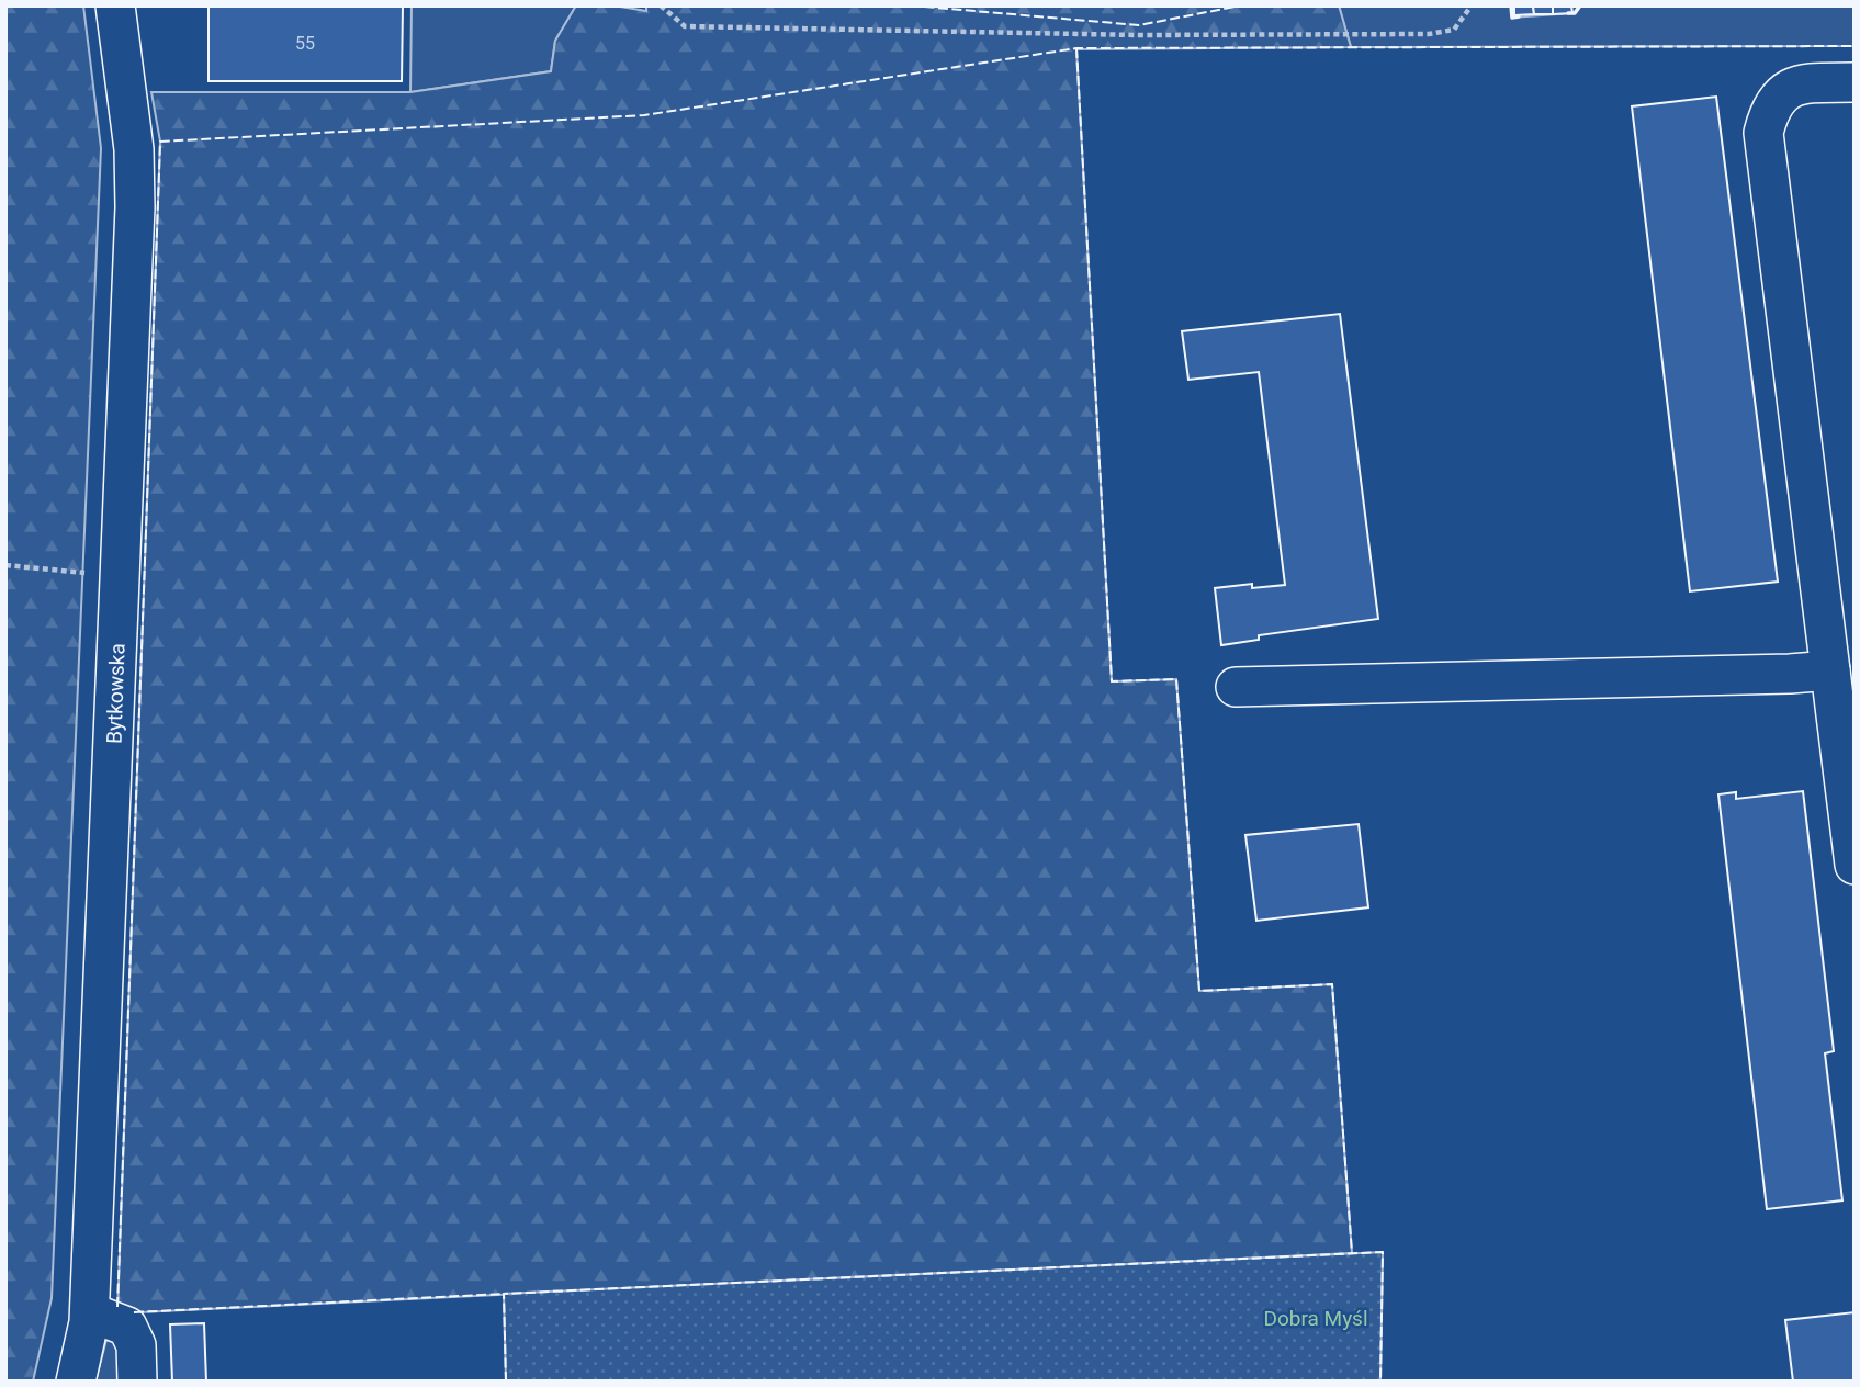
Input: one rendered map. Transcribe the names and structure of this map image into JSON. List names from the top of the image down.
{
  "streets": {
    "street": ["Bytkowska"]
  },
  "parks": ["Dobra Myśl"],
  "house_numbers": ["55"]
}
